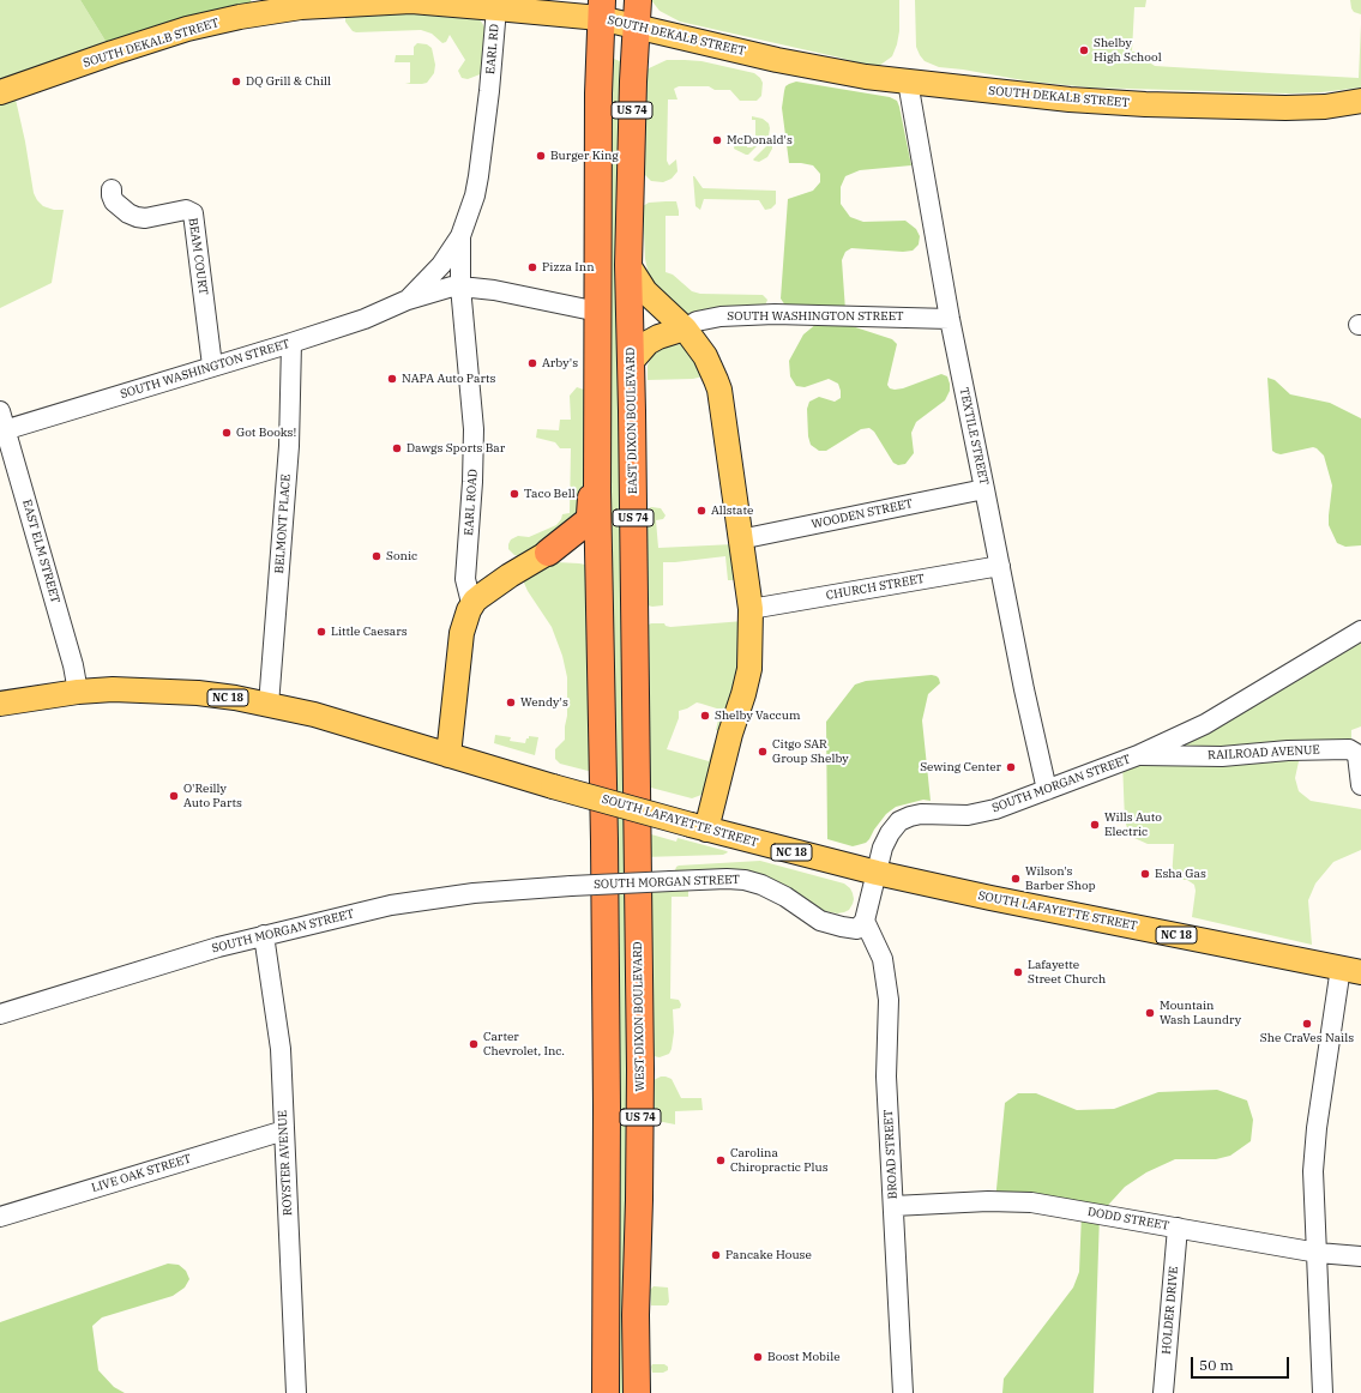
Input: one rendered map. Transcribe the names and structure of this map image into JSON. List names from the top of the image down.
{
  "streets": {
    "highway": ["US 74", "EAST DIXON BOULEVARD", "WEST DIXON BOULEVARD"],
    "main road": ["SOUTH DEKALB STREET", "NC 18", "SOUTH LAFAYETTE STREET"],
    "street": [
      "EARL RD",
      "BEAM COURT",
      "SOUTH WASHINGTON STREET",
      "TEXTILE STREET",
      "EARL ROAD",
      "WOODEN STREET",
      "BELMONT PLACE",
      "EAST ELM STREET",
      "CHURCH STREET",
      "RAILROAD AVENUE",
      "SOUTH MORGAN STREET",
      "BROAD STREET",
      "ROYSTER AVENUE",
      "LIVE OAK STREET",
      "DODD STREET",
      "HOLDER DRIVE"
    ]
  },
  "crossings": [
    ["SOUTH DEKALB STREET", "EARL RD"],
    ["SOUTH DEKALB STREET", "US 74"],
    ["SOUTH DEKALB STREET", "EAST DIXON BOULEVARD"],
    ["SOUTH DEKALB STREET", "TEXTILE STREET"],
    ["EARL RD", "SOUTH WASHINGTON STREET"],
    ["US 74", "SOUTH WASHINGTON STREET"],
    ["BEAM COURT", "SOUTH WASHINGTON STREET"],
    ["SOUTH WASHINGTON STREET", "TEXTILE STREET"],
    ["SOUTH WASHINGTON STREET", "EARL ROAD"],
    ["SOUTH WASHINGTON STREET", "BELMONT PLACE"],
    ["SOUTH WASHINGTON STREET", "EAST ELM STREET"],
    ["EAST DIXON BOULEVARD", "WEST DIXON BOULEVARD"],
    ["TEXTILE STREET", "WOODEN STREET"],
    ["TEXTILE STREET", "CHURCH STREET"],
    ["TEXTILE STREET", "SOUTH MORGAN STREET"],
    ["BELMONT PLACE", "SOUTH LAFAYETTE STREET"],
    ["EAST ELM STREET", "SOUTH LAFAYETTE STREET"],
    ["RAILROAD AVENUE", "SOUTH MORGAN STREET"],
    ["SOUTH MORGAN STREET", "SOUTH LAFAYETTE STREET"],
    ["SOUTH MORGAN STREET", "BROAD STREET"],
    ["SOUTH MORGAN STREET", "ROYSTER AVENUE"],
    ["BROAD STREET", "DODD STREET"],
    ["ROYSTER AVENUE", "LIVE OAK STREET"],
    ["DODD STREET", "HOLDER DRIVE"]
  ],
  "places": [
    "Shelby High School",
    "DQ Grill & Chill",
    "McDonald's",
    "Burger King",
    "Pizza Inn",
    "Arby's",
    "NAPA Auto Parts",
    "Got Books!",
    "Dawgs Sports Bar",
    "Taco Bell",
    "Allstate",
    "Sonic",
    "Little Caesars",
    "Wendy's",
    "Shelby Vaccum",
    "Citgo SAR Group Shelby",
    "Sewing Center",
    "O'Reilly Auto Parts",
    "Wills Auto Electric",
    "Esha Gas",
    "Wilson's Barber Shop",
    "Lafayette Street Church",
    "Mountain Wash Laundry",
    "She CraVes Nails",
    "Carter Chevrolet, Inc.",
    "Carolina Chiropractic Plus",
    "Pancake House",
    "Boost Mobile"
  ],
  "scale_bar": "50 m"
}
